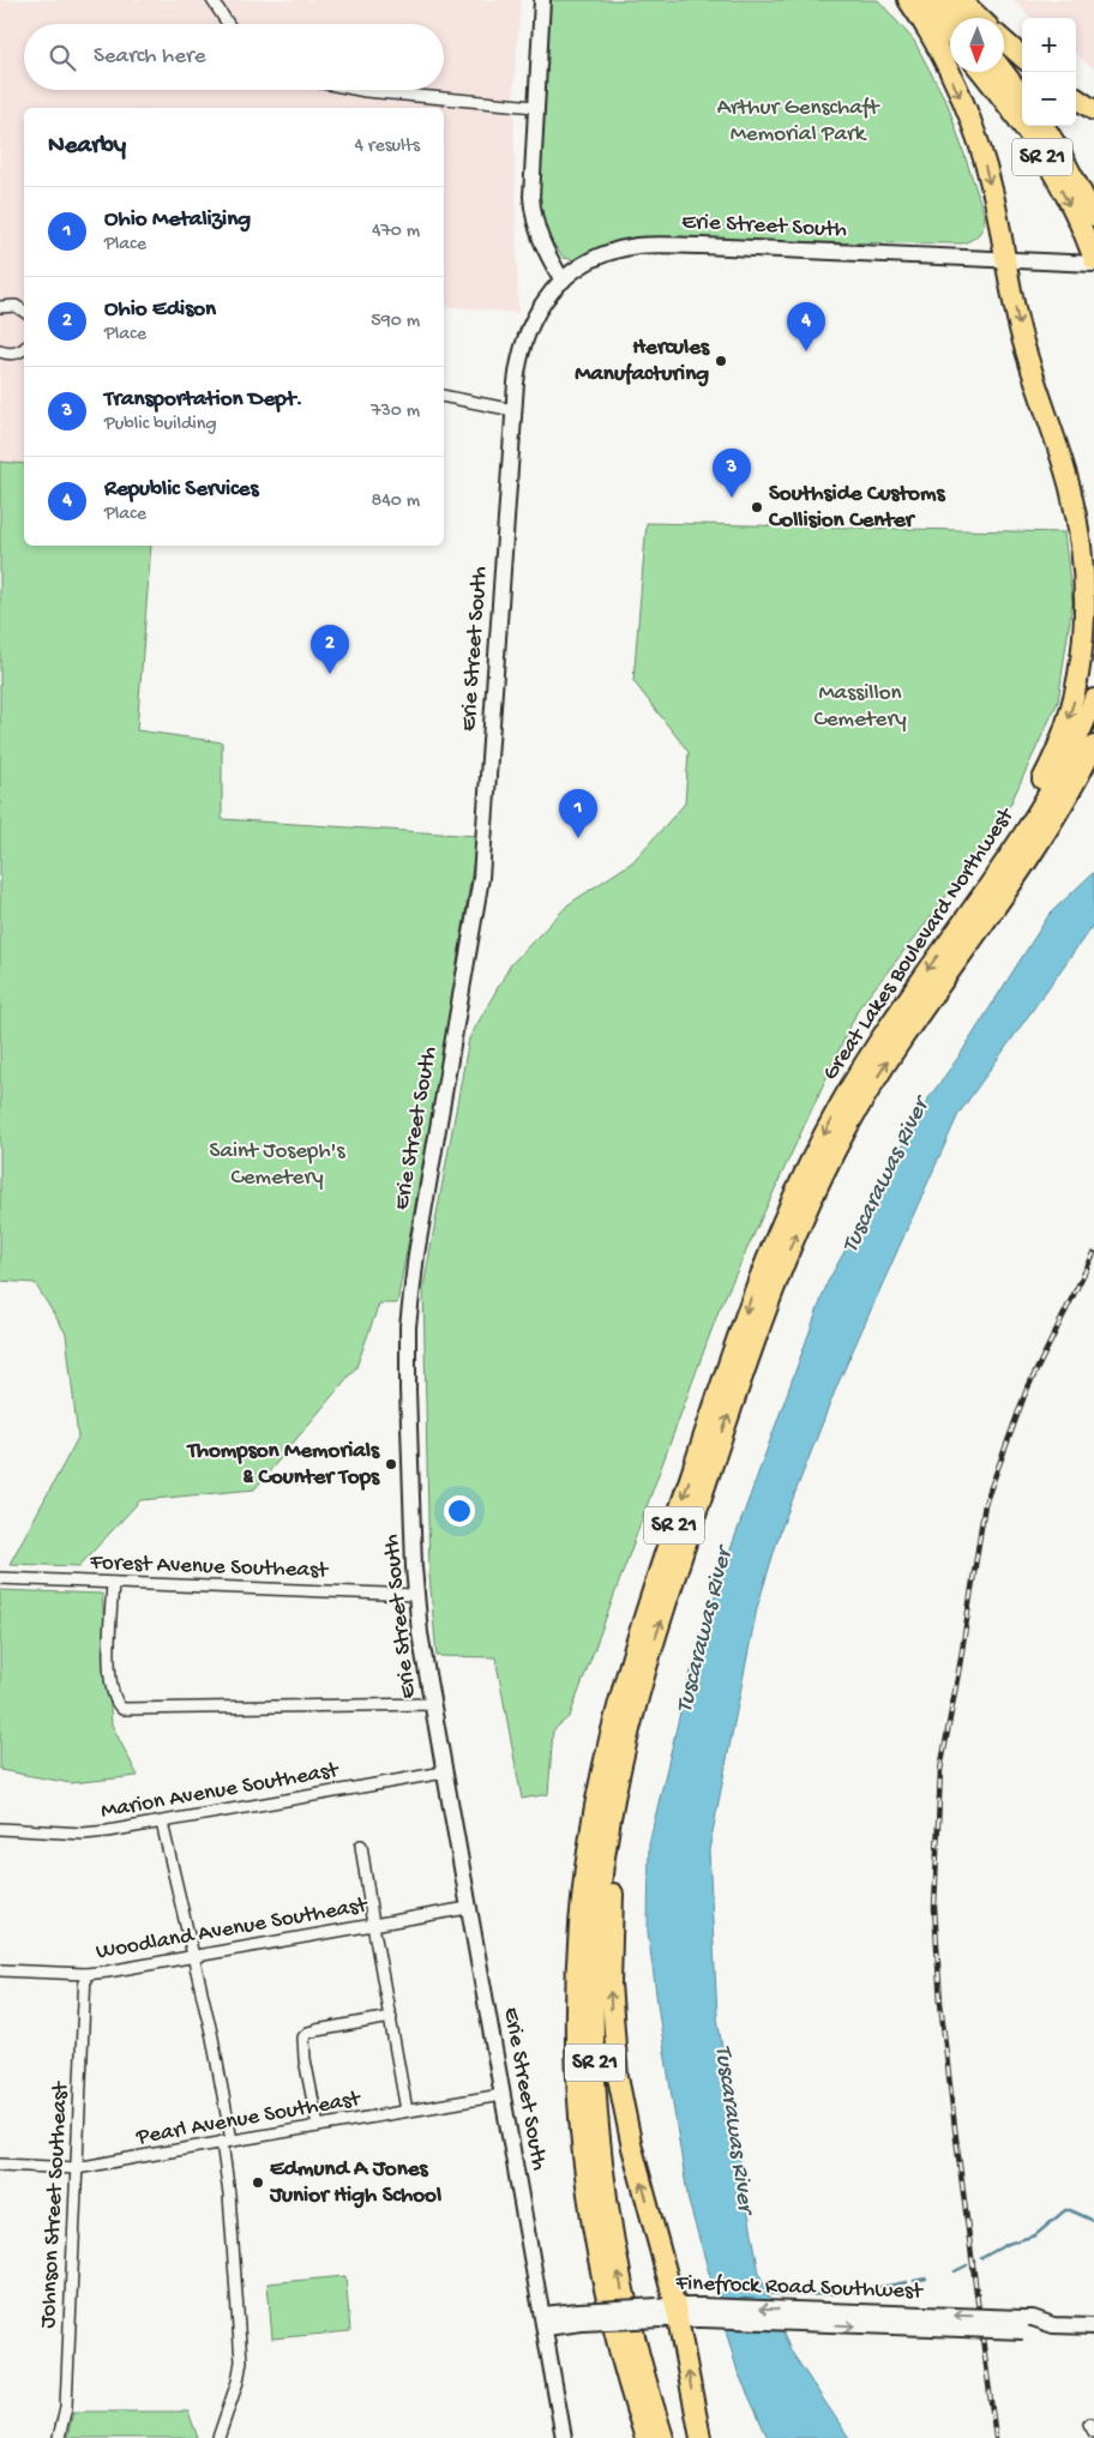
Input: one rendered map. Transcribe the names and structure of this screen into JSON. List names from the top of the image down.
{
  "streets": {
    "highway": ["SR 21", "Great Lakes Boulevard Northwest"],
    "main road": ["Erie Street South", "Finefrock Road Southwest"],
    "street": [
      "Forest Avenue Southeast",
      "Marion Avenue Southeast",
      "Woodland Avenue Southeast",
      "Pearl Avenue Southeast",
      "Johnson Street Southeast"
    ]
  },
  "crossings": [
    ["SR 21", "Erie Street South"],
    ["Erie Street South", "Forest Avenue Southeast"],
    ["Erie Street South", "Marion Avenue Southeast"],
    ["Erie Street South", "Woodland Avenue Southeast"],
    ["Erie Street South", "Pearl Avenue Southeast"],
    ["Erie Street South", "Finefrock Road Southwest"],
    ["Woodland Avenue Southeast", "Johnson Street Southeast"],
    ["Pearl Avenue Southeast", "Johnson Street Southeast"]
  ],
  "water": ["Tuscarawas River"],
  "parks": ["Arthur Genschaft Memorial Park", "Massillon Cemetery", "Saint Joseph's Cemetery"],
  "places": [
    "Hercules Manufacturing",
    "Southside Customs Collision Center",
    "Thompson Memorials & Counter Tops",
    "Edmund A Jones Junior High School"
  ],
  "north": "bottom",
  "page": {
    "map_buttons": ["+", "−"],
    "search": "Search here",
    "heading": ["Nearby", "4 results"],
    "list": [
      {
        "mark": "1",
        "name": "Ohio Metalizing",
        "note": "Place",
        "value": "470 m"
      },
      {
        "mark": "2",
        "name": "Ohio Edison",
        "note": "Place",
        "value": "590 m"
      },
      {
        "mark": "3",
        "name": "Transportation Dept.",
        "note": "Public building",
        "value": "730 m"
      },
      {
        "mark": "4",
        "name": "Republic Services",
        "note": "Place",
        "value": "840 m"
      }
    ],
    "pins": [
      "4",
      "3",
      "2",
      "1"
    ]
  }
}
